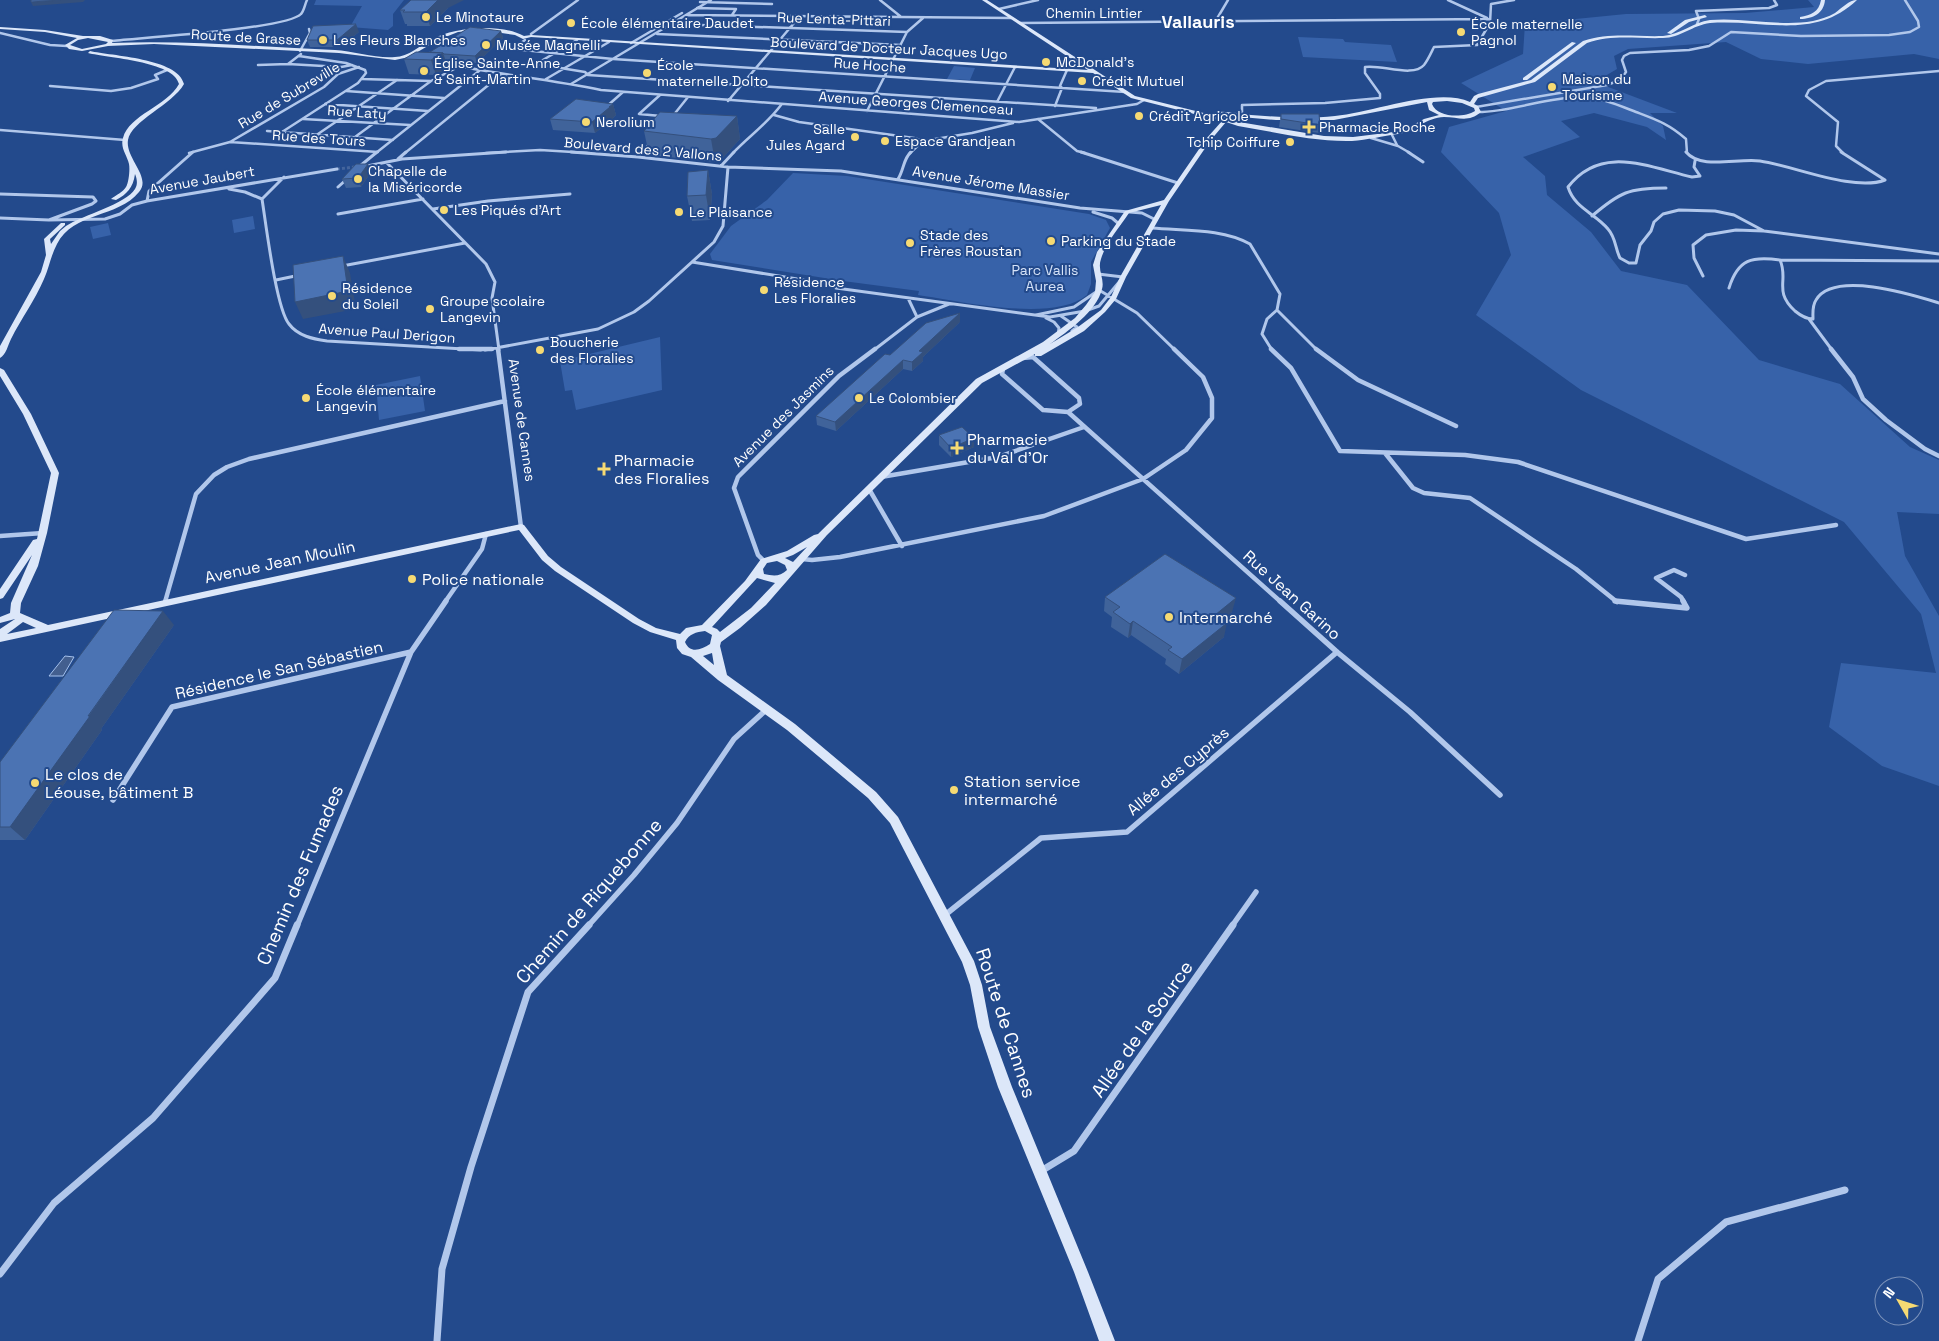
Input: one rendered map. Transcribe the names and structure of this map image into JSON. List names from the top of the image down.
{
  "streets": {
    "main road": [
      "Route de Grasse",
      "Boulevard de Docteur Jacques Ugo",
      "Avenue Georges Clemenceau",
      "Avenue Jean Moulin",
      "Route de Cannes"
    ],
    "street": [
      "Chemin Lintier",
      "Rue Lenta-Pittari",
      "Rue Hoche",
      "Rue de Subreville",
      "Rue Laty",
      "Rue des Tours",
      "Boulevard des 2 Vallons",
      "Avenue Jaubert",
      "Avenue Jérome Massier",
      "Avenue Paul Derigon",
      "Avenue des Jasmins",
      "Avenue de Cannes",
      "Rue Jean Garino",
      "Résidence le San Sébastien",
      "Allée des Cyprès",
      "Chemin des Fumades",
      "Chemin de Riquebonne",
      "Allée de la Source"
    ]
  },
  "crossings": [
    ["Boulevard de Docteur Jacques Ugo", "Rue Hoche"],
    ["Rue de Subreville", "Rue des Tours"],
    ["Rue des Tours", "Boulevard des 2 Vallons"],
    ["Boulevard des 2 Vallons", "Avenue Jérome Massier"],
    ["Boulevard des 2 Vallons", "Avenue Paul Derigon"],
    ["Boulevard des 2 Vallons", "Avenue de Cannes"],
    ["Avenue Paul Derigon", "Avenue de Cannes"],
    ["Avenue de Cannes", "Avenue Jean Moulin"],
    ["Avenue Jean Moulin", "Chemin des Fumades"],
    ["Rue Jean Garino", "Allée des Cyprès"],
    ["Résidence le San Sébastien", "Chemin des Fumades"],
    ["Allée des Cyprès", "Route de Cannes"],
    ["Chemin de Riquebonne", "Route de Cannes"],
    ["Route de Cannes", "Allée de la Source"]
  ],
  "districts": ["Vallauris"],
  "parks": ["Parc Vallis Aurea"],
  "places": {
    "other": [
      "Le Minotaure",
      "École élémentaire Daudet",
      "École maternelle Pagnol",
      "Les Fleurs Blanches",
      "Musée Magnelli",
      "McDonald's",
      "Église Sainte-Anne & Saint-Martin",
      "École maternelle Dolto",
      "Crédit Mutuel",
      "Maison du Tourisme",
      "Crédit Agricole",
      "Nerolium",
      "Salle Jules Agard",
      "Espace Grandjean",
      "Tchip Coiffure",
      "Chapelle de la Miséricorde",
      "Les Piqués d'Art",
      "Le Plaisance",
      "Parking du Stade",
      "Stade des Frères Roustan",
      "Résidence Les Floralies",
      "Résidence du Soleil",
      "Groupe scolaire Langevin",
      "Boucherie des Floralies",
      "École élémentaire Langevin",
      "Le Colombier",
      "Police nationale",
      "Intermarché",
      "Le clos de Léouse, bâtiment B",
      "Station service intermarché"
    ],
    "health": ["Pharmacie Roche", "Pharmacie du Val d'Or", "Pharmacie des Floralies"]
  },
  "north": "top left"
}
